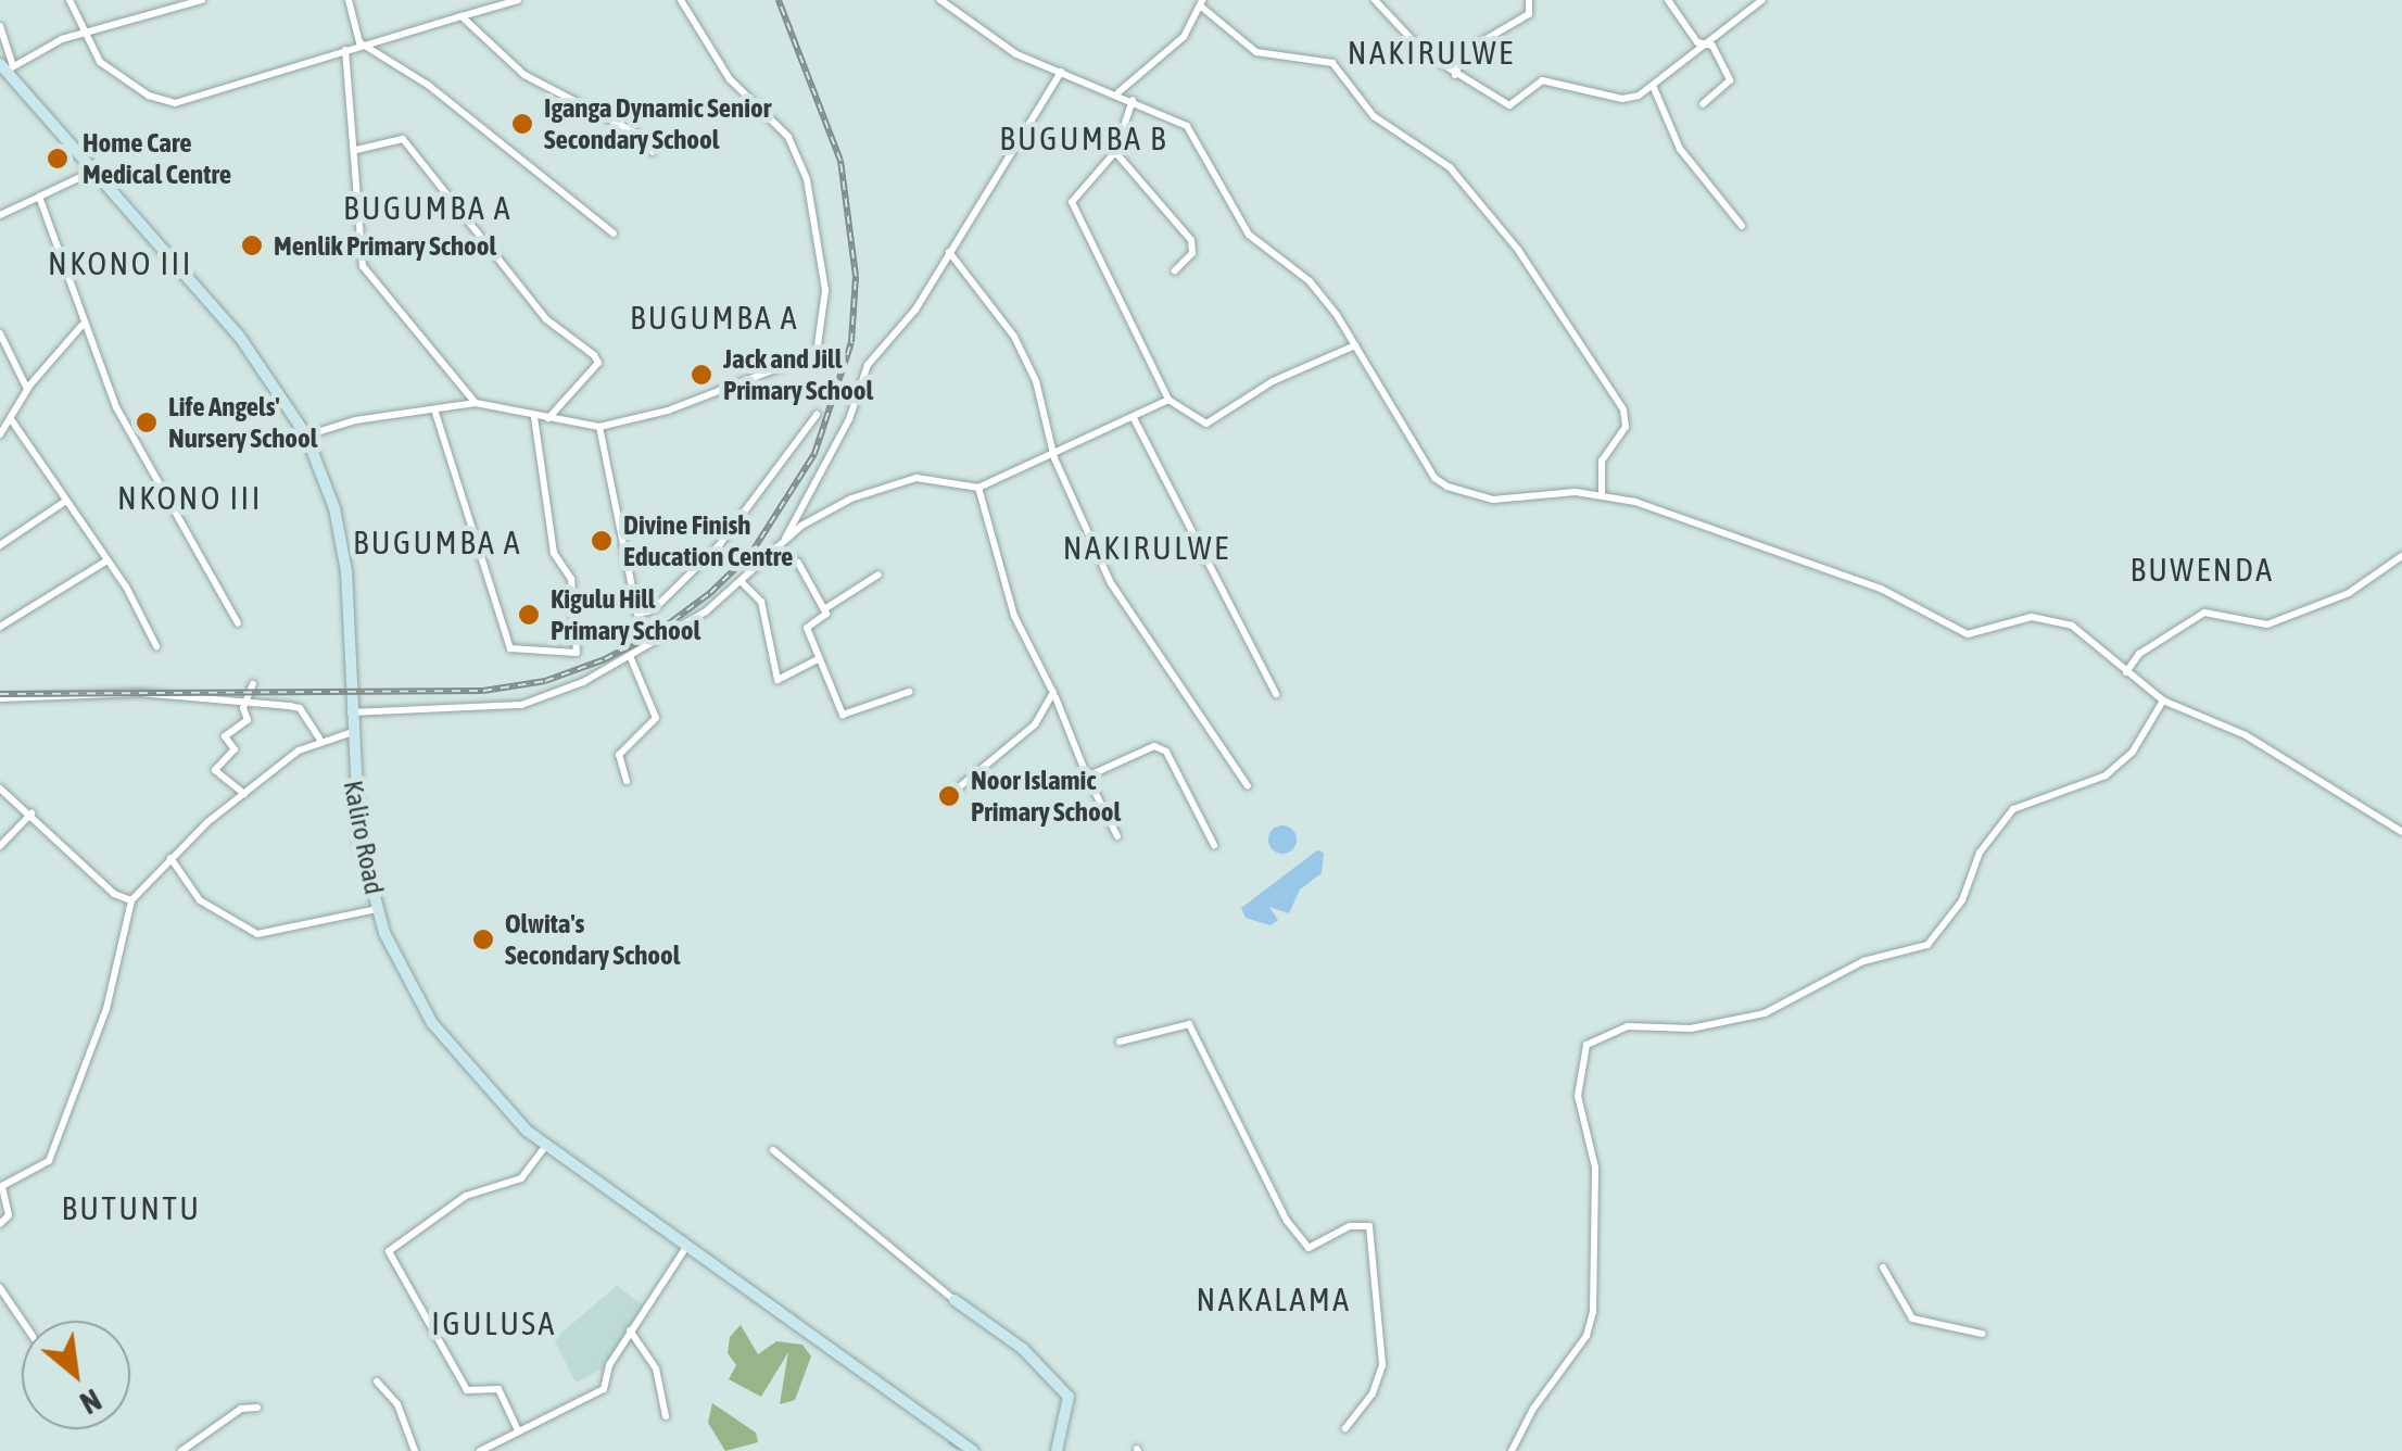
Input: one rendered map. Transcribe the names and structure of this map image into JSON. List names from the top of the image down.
{
  "streets": {
    "main road": ["Kaliro Road"]
  },
  "districts": [
    "NAKIRULWE",
    "BUGUMBA B",
    "BUGUMBA A",
    "NKONO III",
    "BUGUMBA A",
    "NKONO III",
    "BUGUMBA A",
    "NAKIRULWE",
    "BUWENDA",
    "BUTUNTU",
    "NAKALAMA",
    "IGULUSA"
  ],
  "places": [
    "Iganga Dynamic Senior Secondary School",
    "Home Care Medical Centre",
    "Menlik Primary School",
    "Jack and Jill Primary School",
    "Life Angels' Nursery School",
    "Divine Finish Education Centre",
    "Kigulu Hill Primary School",
    "Noor Islamic Primary School",
    "Olwita's Secondary School"
  ],
  "north": "bottom right"
}
